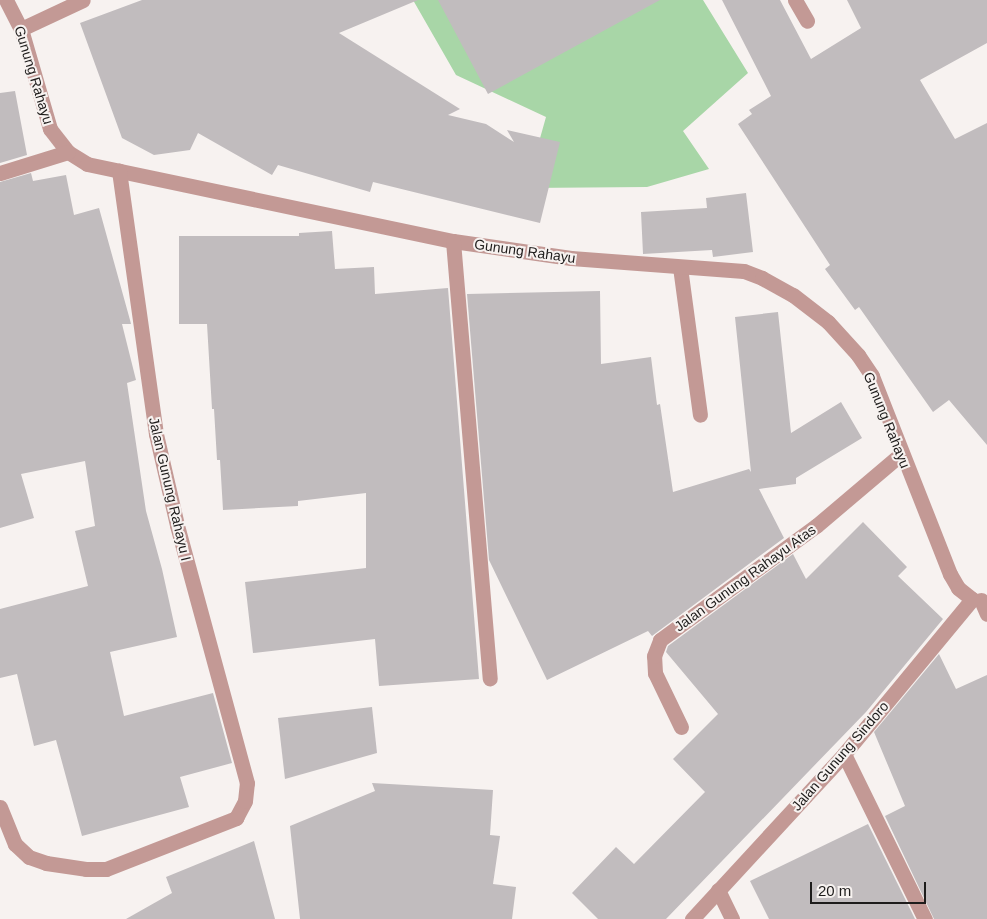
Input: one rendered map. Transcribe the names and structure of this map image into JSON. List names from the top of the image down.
{
  "streets": {
    "street": [
      "Gunung Rahayu",
      "Jalan Gunung Rahayu I",
      "Jalan Gunung Rahayu Atas",
      "Jalan Gunung Sindoro"
    ]
  },
  "crossings": [
    ["Gunung Rahayu", "Jalan Gunung Rahayu I"],
    ["Gunung Rahayu", "Jalan Gunung Rahayu Atas"],
    ["Gunung Rahayu", "Jalan Gunung Sindoro"]
  ],
  "scale_bar": "20 m"
}
